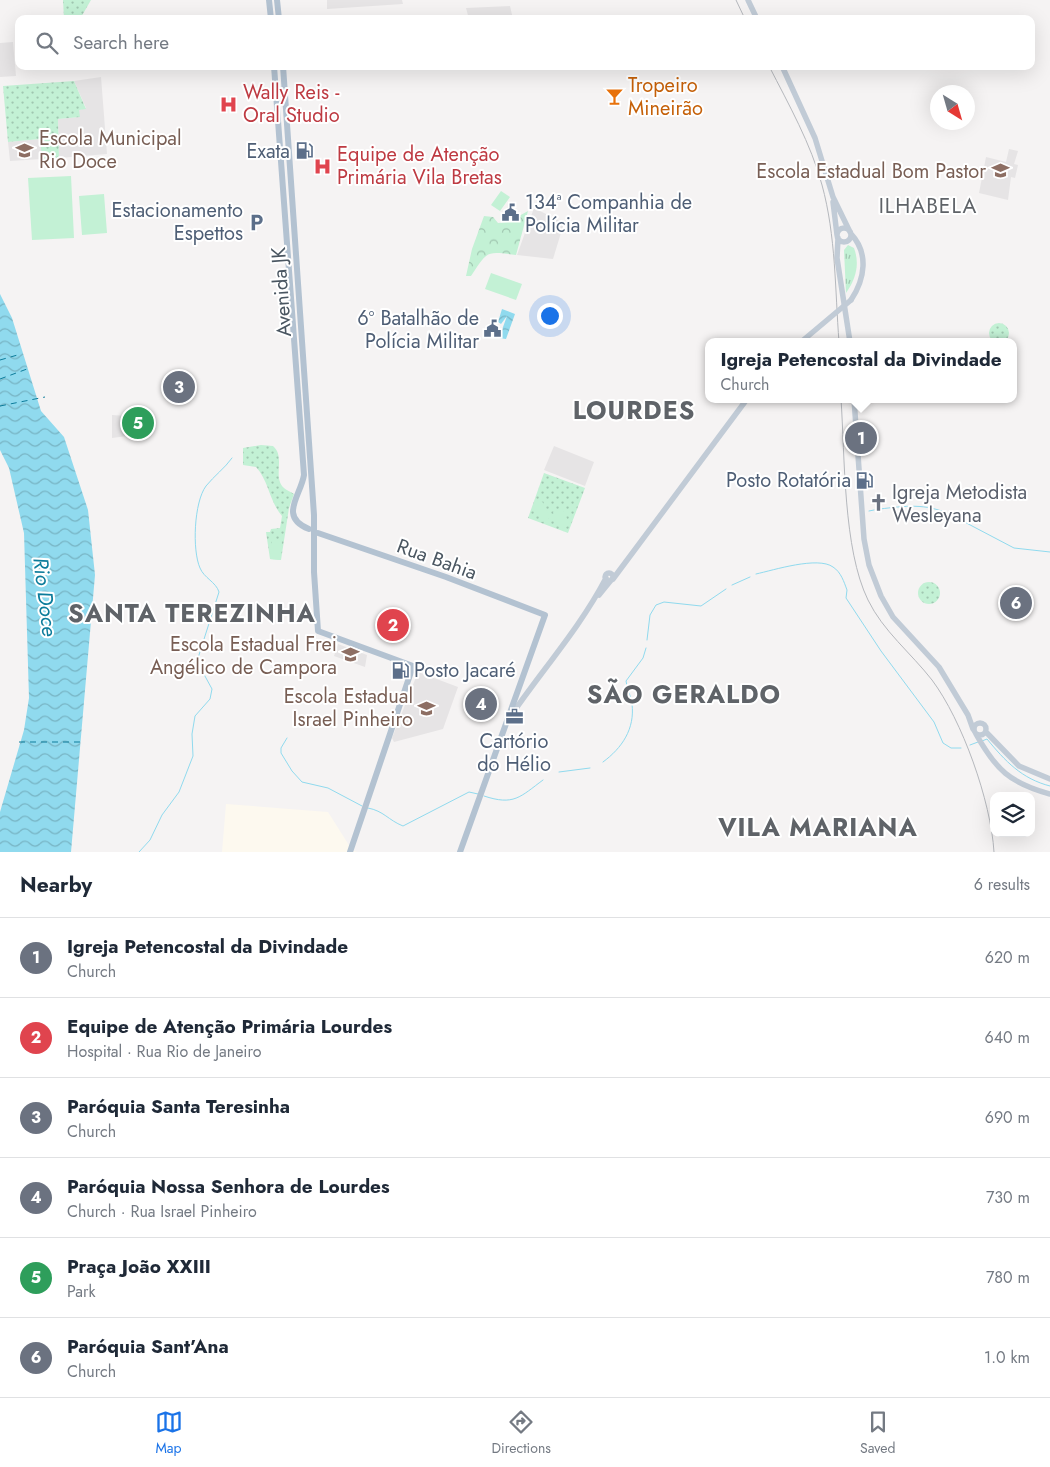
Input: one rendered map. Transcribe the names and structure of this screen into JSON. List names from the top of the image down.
{
  "streets": {
    "main road": ["Avenida JK", "Rua Bahia"]
  },
  "districts": [
    "ILHABELA",
    "LOURDES",
    "SANTA TEREZINHA",
    "SÃO GERALDO",
    "VILA MARIANA"
  ],
  "water": ["Rio Doce"],
  "places": {
    "bar": ["Tropeiro Mineirão"],
    "hospital": ["Wally Reis - Oral Studio", "Equipe de Atenção Primária Vila Bretas"],
    "school or university": [
      "Escola Municipal Rio Doce",
      "Escola Estadual Bom Pastor",
      "Escola Estadual Frei Angélico de Campora",
      "Escola Estadual Israel Pinheiro"
    ],
    "fuel station": ["Exata", "Posto Rotatória", "Posto Jacaré"],
    "public building": ["134ª Companhia de Polícia Militar", "6º Batalhão de Polícia Militar"],
    "parking": ["Estacionamento Espettos"],
    "church": ["Igreja Metodista Wesleyana"],
    "office": ["Cartório do Hélio"]
  },
  "north": "bottom right",
  "page": {
    "search": "Search here",
    "popup": ["Igreja Petencostal da Divindade", "Church"],
    "pins": [
      "3",
      "5",
      "1",
      "6",
      "2",
      "4"
    ],
    "heading": ["Nearby", "6 results"],
    "list": [
      {
        "mark": "1",
        "name": "Igreja Petencostal da Divindade",
        "note": "Church",
        "value": "620 m"
      },
      {
        "mark": "2",
        "name": "Equipe de Atenção Primária Lourdes",
        "note": "Hospital · Rua Rio de Janeiro",
        "value": "640 m"
      },
      {
        "mark": "3",
        "name": "Paróquia Santa Teresinha",
        "note": "Church",
        "value": "690 m"
      },
      {
        "mark": "4",
        "name": "Paróquia Nossa Senhora de Lourdes",
        "note": "Church · Rua Israel Pinheiro",
        "value": "730 m"
      },
      {
        "mark": "5",
        "name": "Praça João XXIII",
        "note": "Park",
        "value": "780 m"
      },
      {
        "mark": "6",
        "name": "Paróquia Sant’Ana",
        "note": "Church",
        "value": "1.0 km"
      }
    ],
    "nav": ["Map", "Directions", "Saved"]
  }
}
